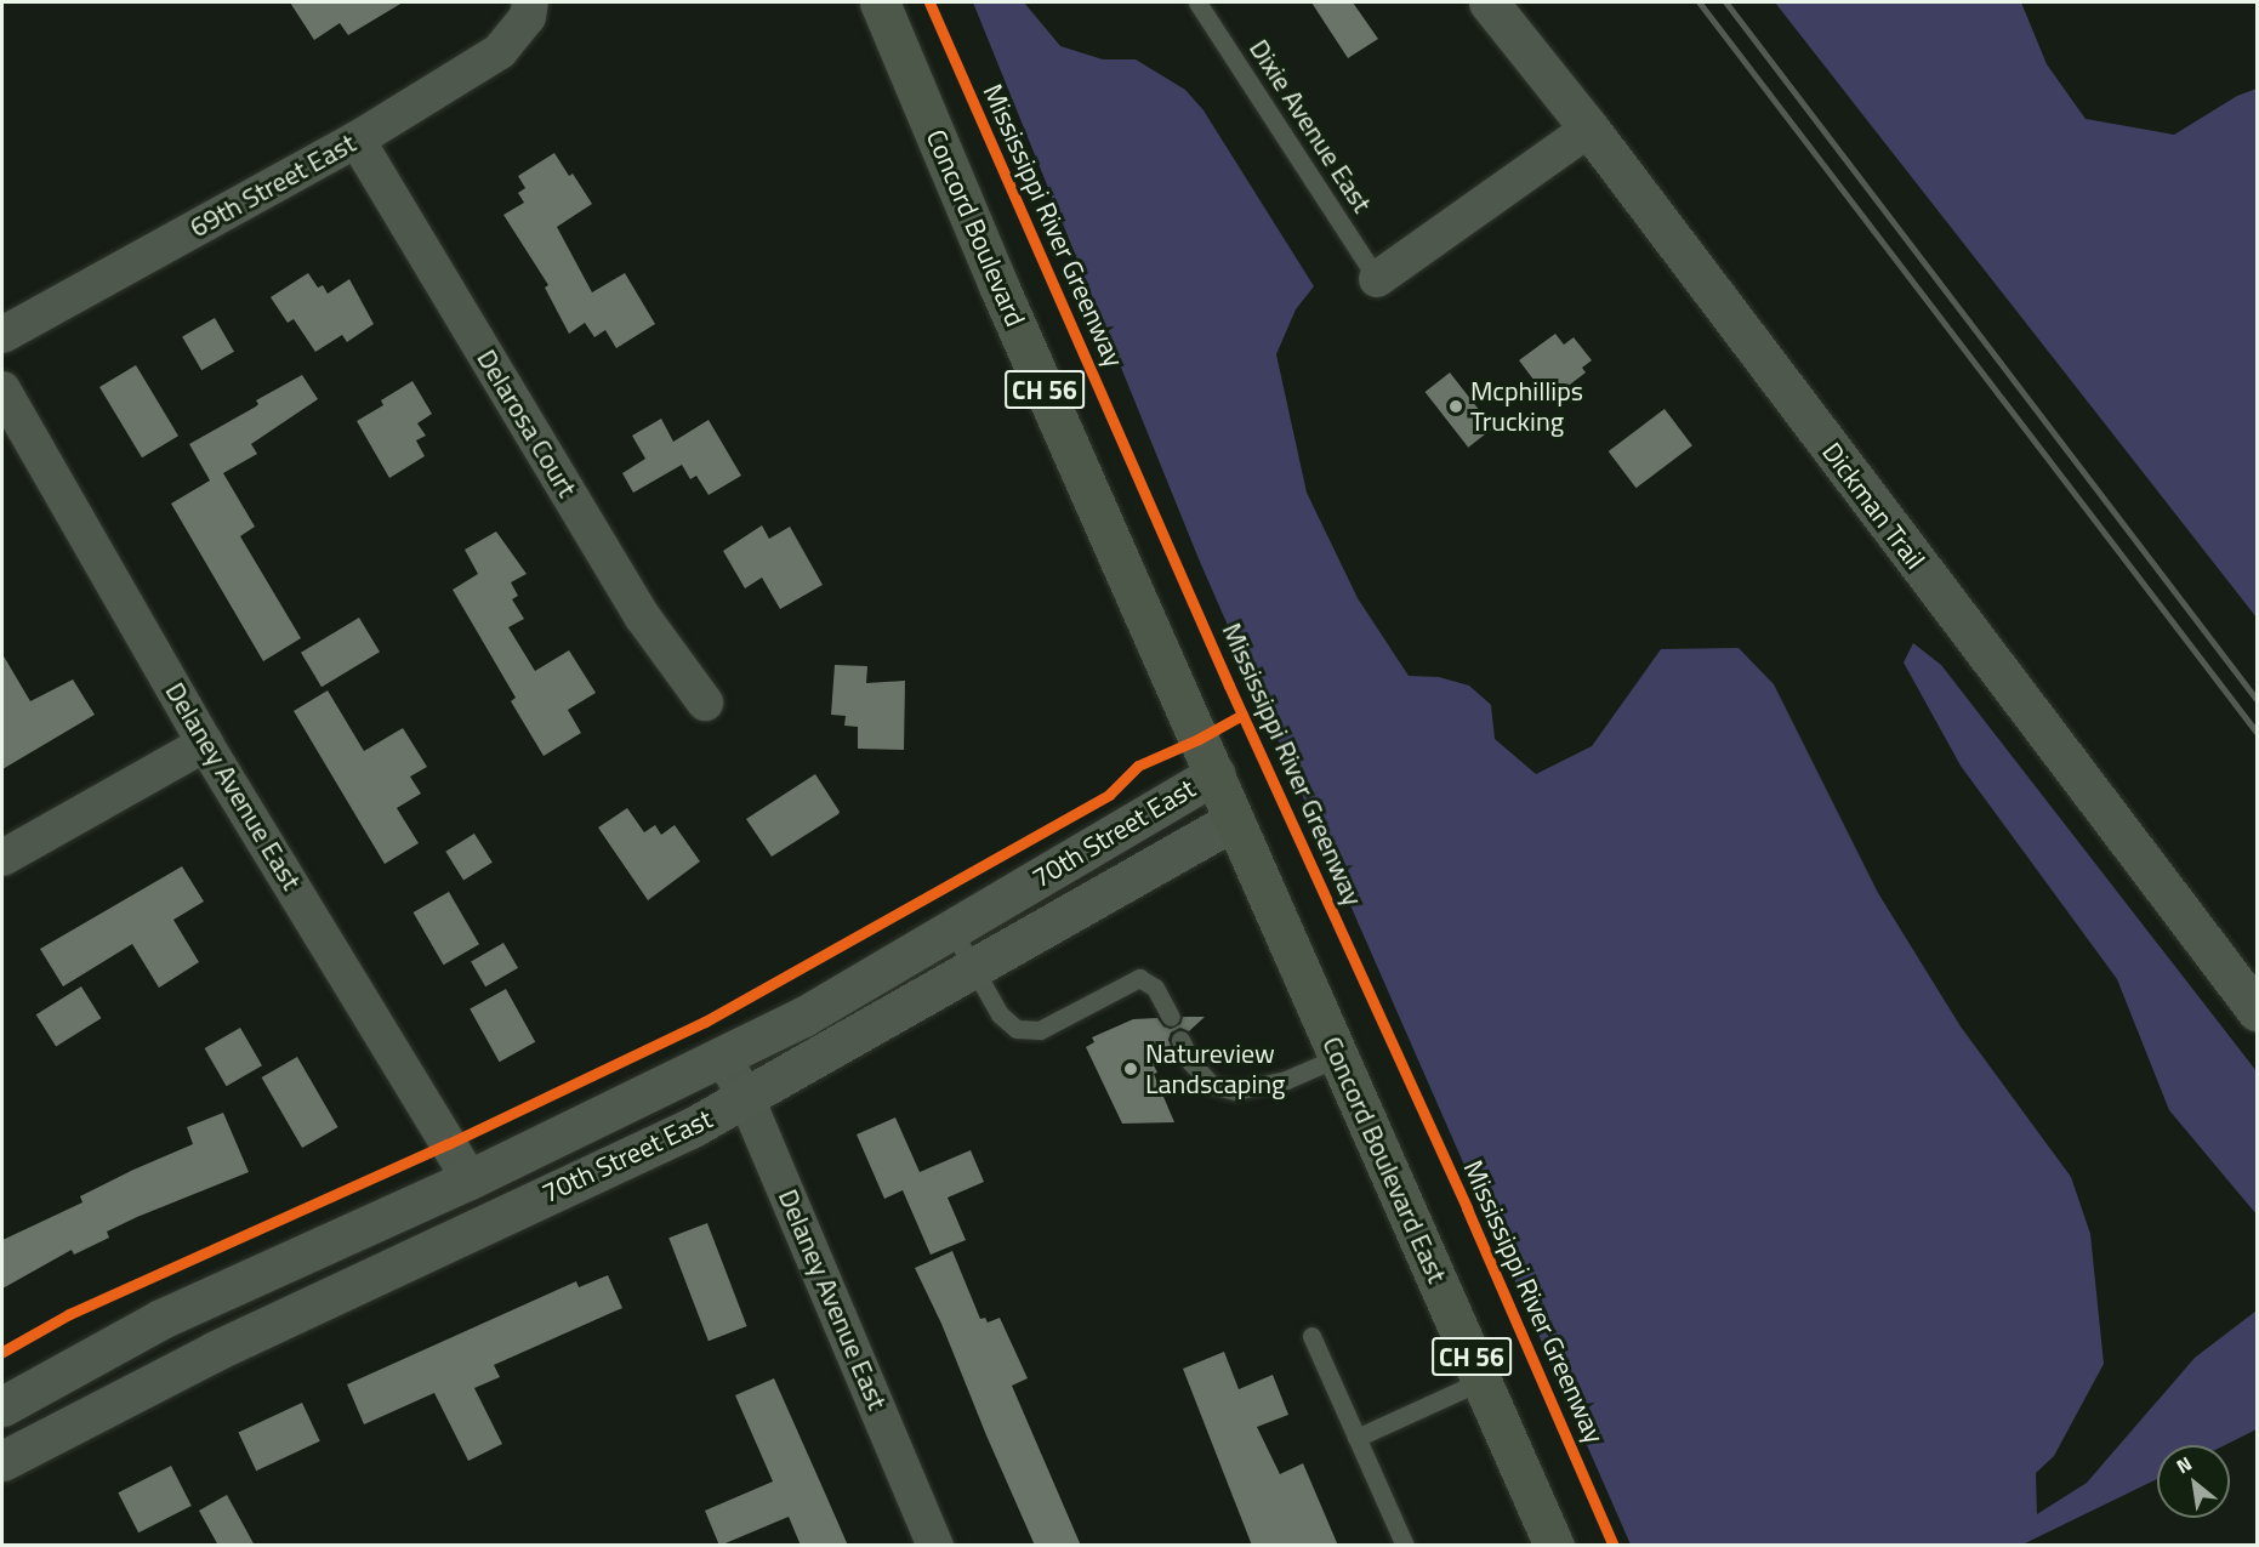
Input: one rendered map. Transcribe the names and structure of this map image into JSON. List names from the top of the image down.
{
  "streets": {
    "main road": [
      "Concord Boulevard",
      "CH 56",
      "70th Street East",
      "Concord Boulevard East"
    ],
    "street": [
      "69th Street East",
      "Delarosa Court",
      "Dickman Trail",
      "Delaney Avenue East"
    ],
    "lane": ["Dixie Avenue East"],
    "cycle path": ["Mississippi River Greenway"]
  },
  "crossings": [
    ["69th Street East", "Delarosa Court"],
    ["Concord Boulevard", "70th Street East"],
    ["Concord Boulevard", "Concord Boulevard East"],
    ["Delaney Avenue East", "70th Street East"],
    ["70th Street East", "Concord Boulevard East"]
  ],
  "places": ["Mcphillips Trucking", "Natureview Landscaping"],
  "north": "top left"
}
